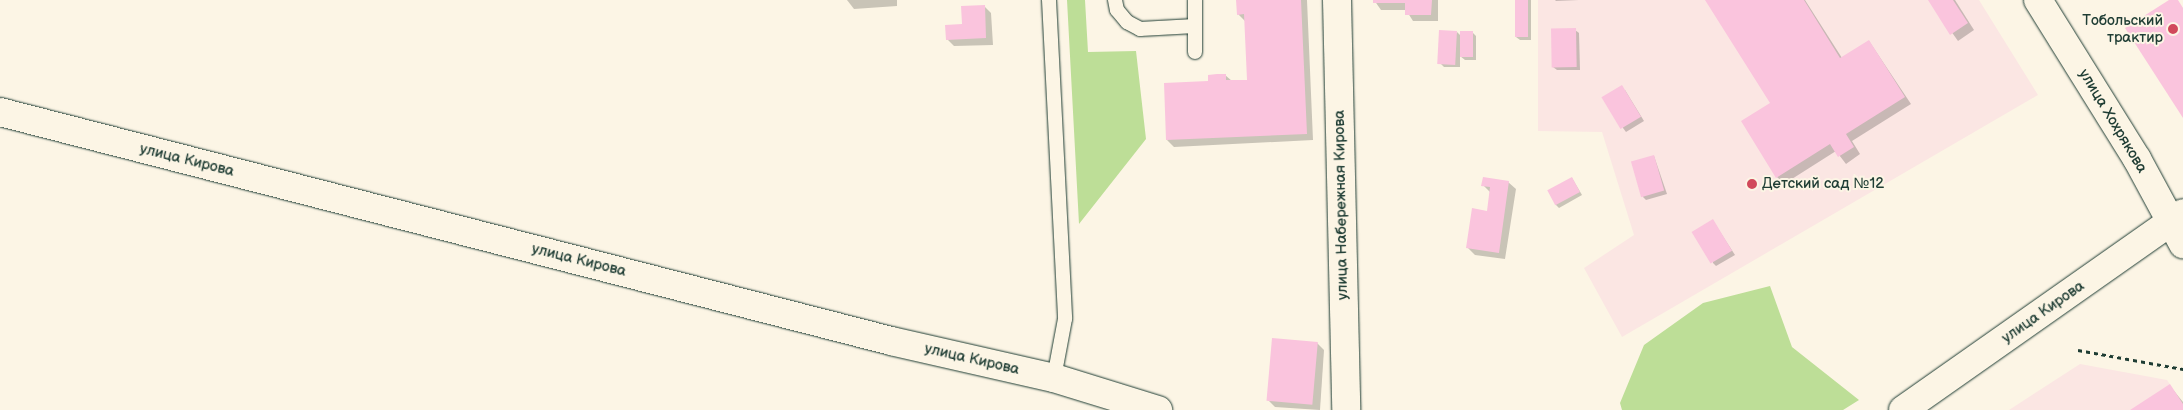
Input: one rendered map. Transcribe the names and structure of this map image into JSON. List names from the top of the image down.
{
  "streets": {
    "street": ["улица Хохрякова", "улица Кирова", "улица Набережная Кирова"]
  },
  "crossings": [
    ["улица Хохрякова", "улица Кирова"]
  ],
  "places": ["Тобольский трактир", "Детский сад №12"]
}
